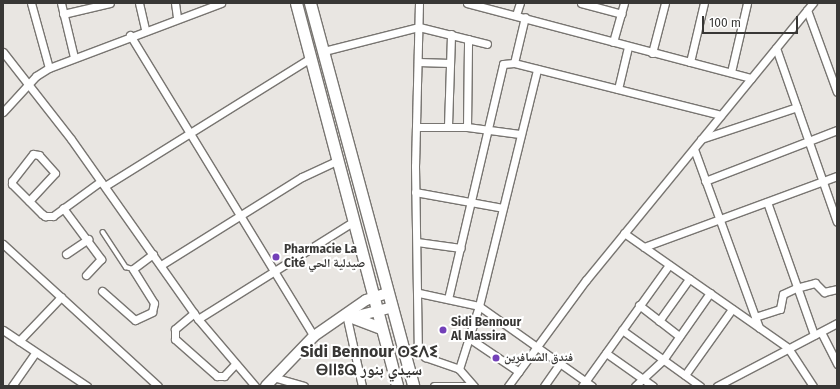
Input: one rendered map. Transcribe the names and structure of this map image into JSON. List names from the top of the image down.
{
  "districts": ["Sidi Bennour ⵙⵉⴷⵉ ⴱⵏⵏⵓⵕ سيدي بنور"],
  "places": ["Pharmacie La Cité صيدلية الحي", "Sidi Bennour Al Massira", "فندق المسافرين"],
  "scale_bar": "100 m"
}
